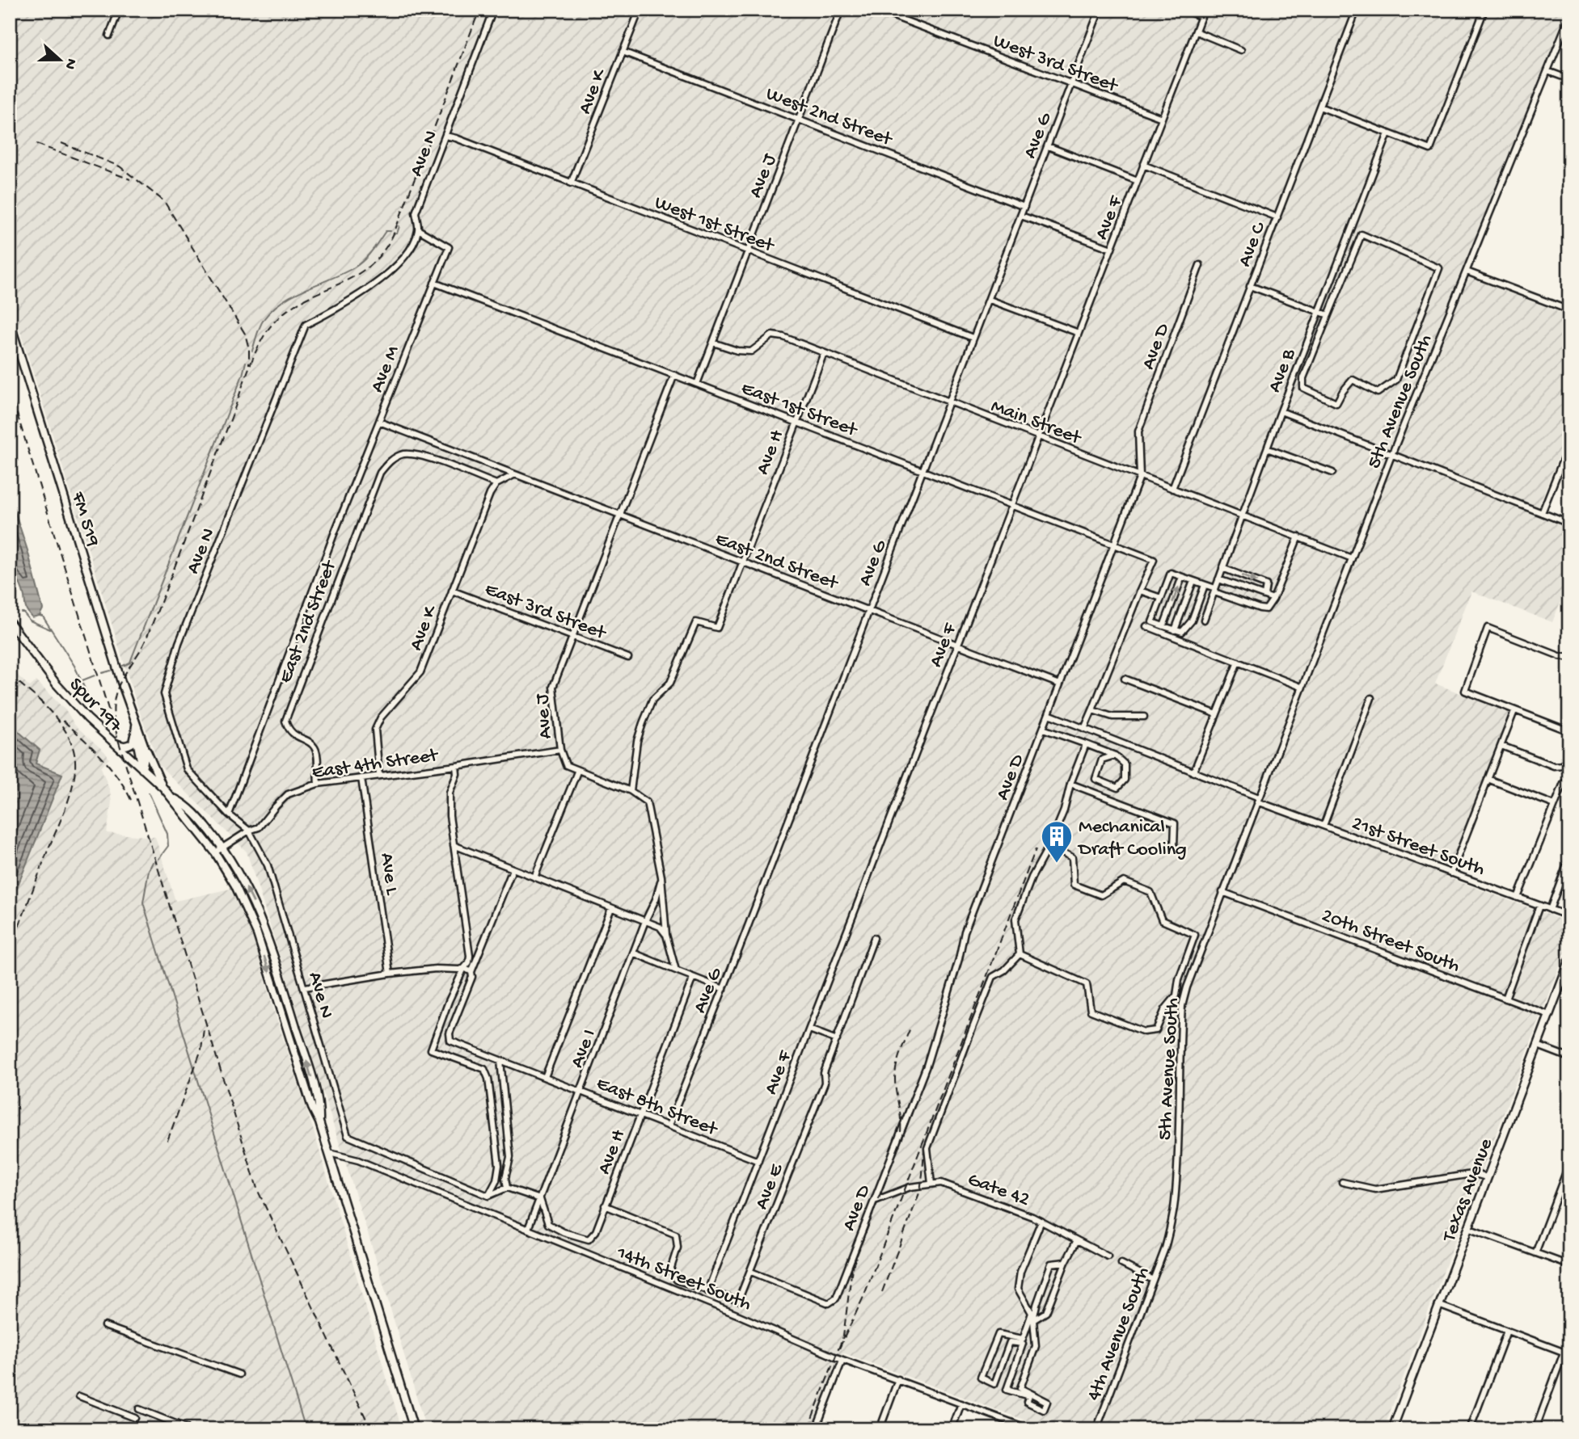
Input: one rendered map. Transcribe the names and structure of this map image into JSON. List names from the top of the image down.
{
  "streets": {
    "main road": ["FM 519", "Spur 197", "Texas Avenue"],
    "street": [
      "West 3rd Street",
      "Ave K",
      "West 2nd Street",
      "Ave G",
      "Ave N",
      "Ave J",
      "Ave F",
      "West 1st Street",
      "Ave C",
      "Ave D",
      "Ave M",
      "Ave B",
      "5th Avenue South",
      "East 1st Street",
      "Main Street",
      "Ave H",
      "East 2nd Street",
      "East 3rd Street",
      "East 4th Street",
      "21st Street South",
      "Ave L",
      "20th Street South",
      "Ave I",
      "East 8th Street",
      "Ave E",
      "Gate 42",
      "14th Street South",
      "4th Avenue South"
    ]
  },
  "crossings": [
    ["West 3rd Street", "Ave G"],
    ["West 3rd Street", "Ave F"],
    ["Ave K", "West 2nd Street"],
    ["Ave K", "West 1st Street"],
    ["Ave K", "East 2nd Street"],
    ["Ave K", "East 3rd Street"],
    ["Ave K", "East 4th Street"],
    ["West 2nd Street", "Ave G"],
    ["West 2nd Street", "Ave J"],
    ["Ave G", "West 1st Street"],
    ["Ave G", "East 1st Street"],
    ["Ave G", "Main Street"],
    ["Ave G", "East 2nd Street"],
    ["Ave G", "East 8th Street"],
    ["Ave N", "West 1st Street"],
    ["Ave N", "Ave M"],
    ["Ave N", "East 4th Street"],
    ["Ave J", "West 1st Street"],
    ["Ave J", "East 1st Street"],
    ["Ave J", "Main Street"],
    ["Ave J", "East 2nd Street"],
    ["Ave J", "East 3rd Street"],
    ["Ave J", "East 4th Street"],
    ["Ave F", "East 1st Street"],
    ["Ave F", "Main Street"],
    ["Ave F", "East 2nd Street"],
    ["Ave F", "East 8th Street"],
    ["Ave F", "Ave E"],
    ["Ave C", "Main Street"],
    ["Ave D", "East 1st Street"],
    ["Ave D", "Main Street"],
    ["Ave D", "East 2nd Street"],
    ["Ave D", "21st Street South"],
    ["Ave D", "Ave E"],
    ["Ave D", "Gate 42"],
    ["Ave M", "East 1st Street"],
    ["Ave M", "East 2nd Street"],
    ["Ave B", "Main Street"],
    ["5th Avenue South", "Main Street"],
    ["5th Avenue South", "21st Street South"],
    ["5th Avenue South", "20th Street South"],
    ["5th Avenue South", "4th Avenue South"],
    ["East 1st Street", "Ave H"],
    ["Main Street", "Ave H"],
    ["Ave H", "East 2nd Street"],
    ["Ave H", "Ave I"],
    ["Ave H", "East 8th Street"],
    ["FM 519", "Spur 197"],
    ["East 2nd Street", "East 4th Street"],
    ["East 4th Street", "Ave L"],
    ["20th Street South", "Texas Avenue"],
    ["Ave I", "East 8th Street"],
    ["Ave I", "14th Street South"]
  ],
  "places": {
    "building": ["Mechanical Draft Cooling"]
  },
  "north": "right"
}
